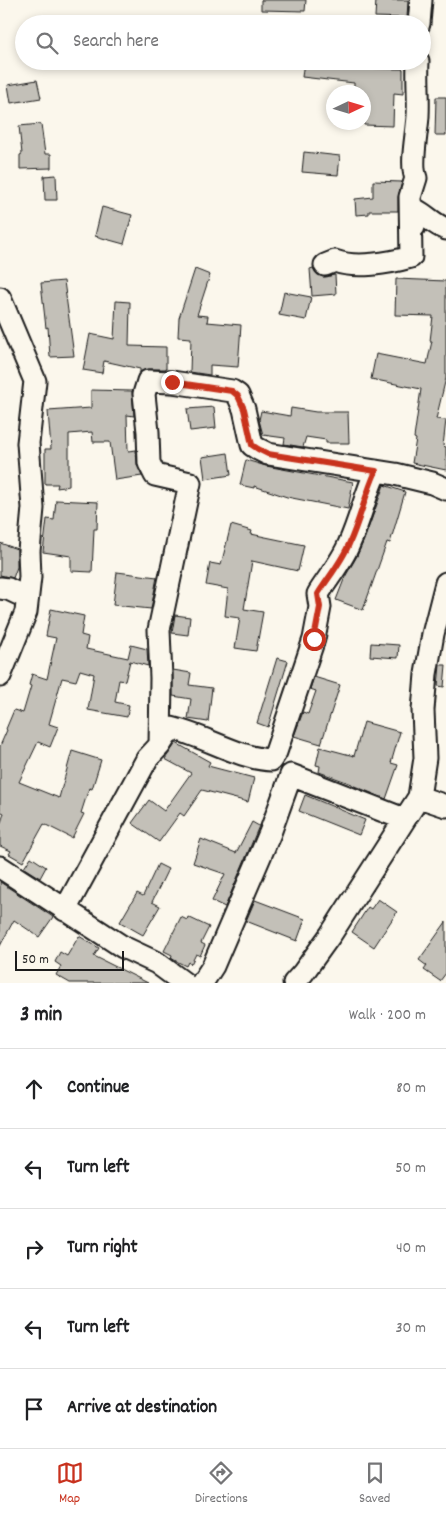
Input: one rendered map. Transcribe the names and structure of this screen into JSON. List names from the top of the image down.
{
  "scale_bar": "50 m",
  "north": "right",
  "page": {
    "search": "Search here",
    "scale": "50 m",
    "heading": ["3 min", "Walk · 200 m"],
    "list": [
      ["Continue", "80 m"],
      ["Turn left", "50 m"],
      ["Turn right", "40 m"],
      ["Turn left", "30 m"],
      "Arrive at destination"
    ],
    "nav": ["Map", "Directions", "Saved"]
  }
}
